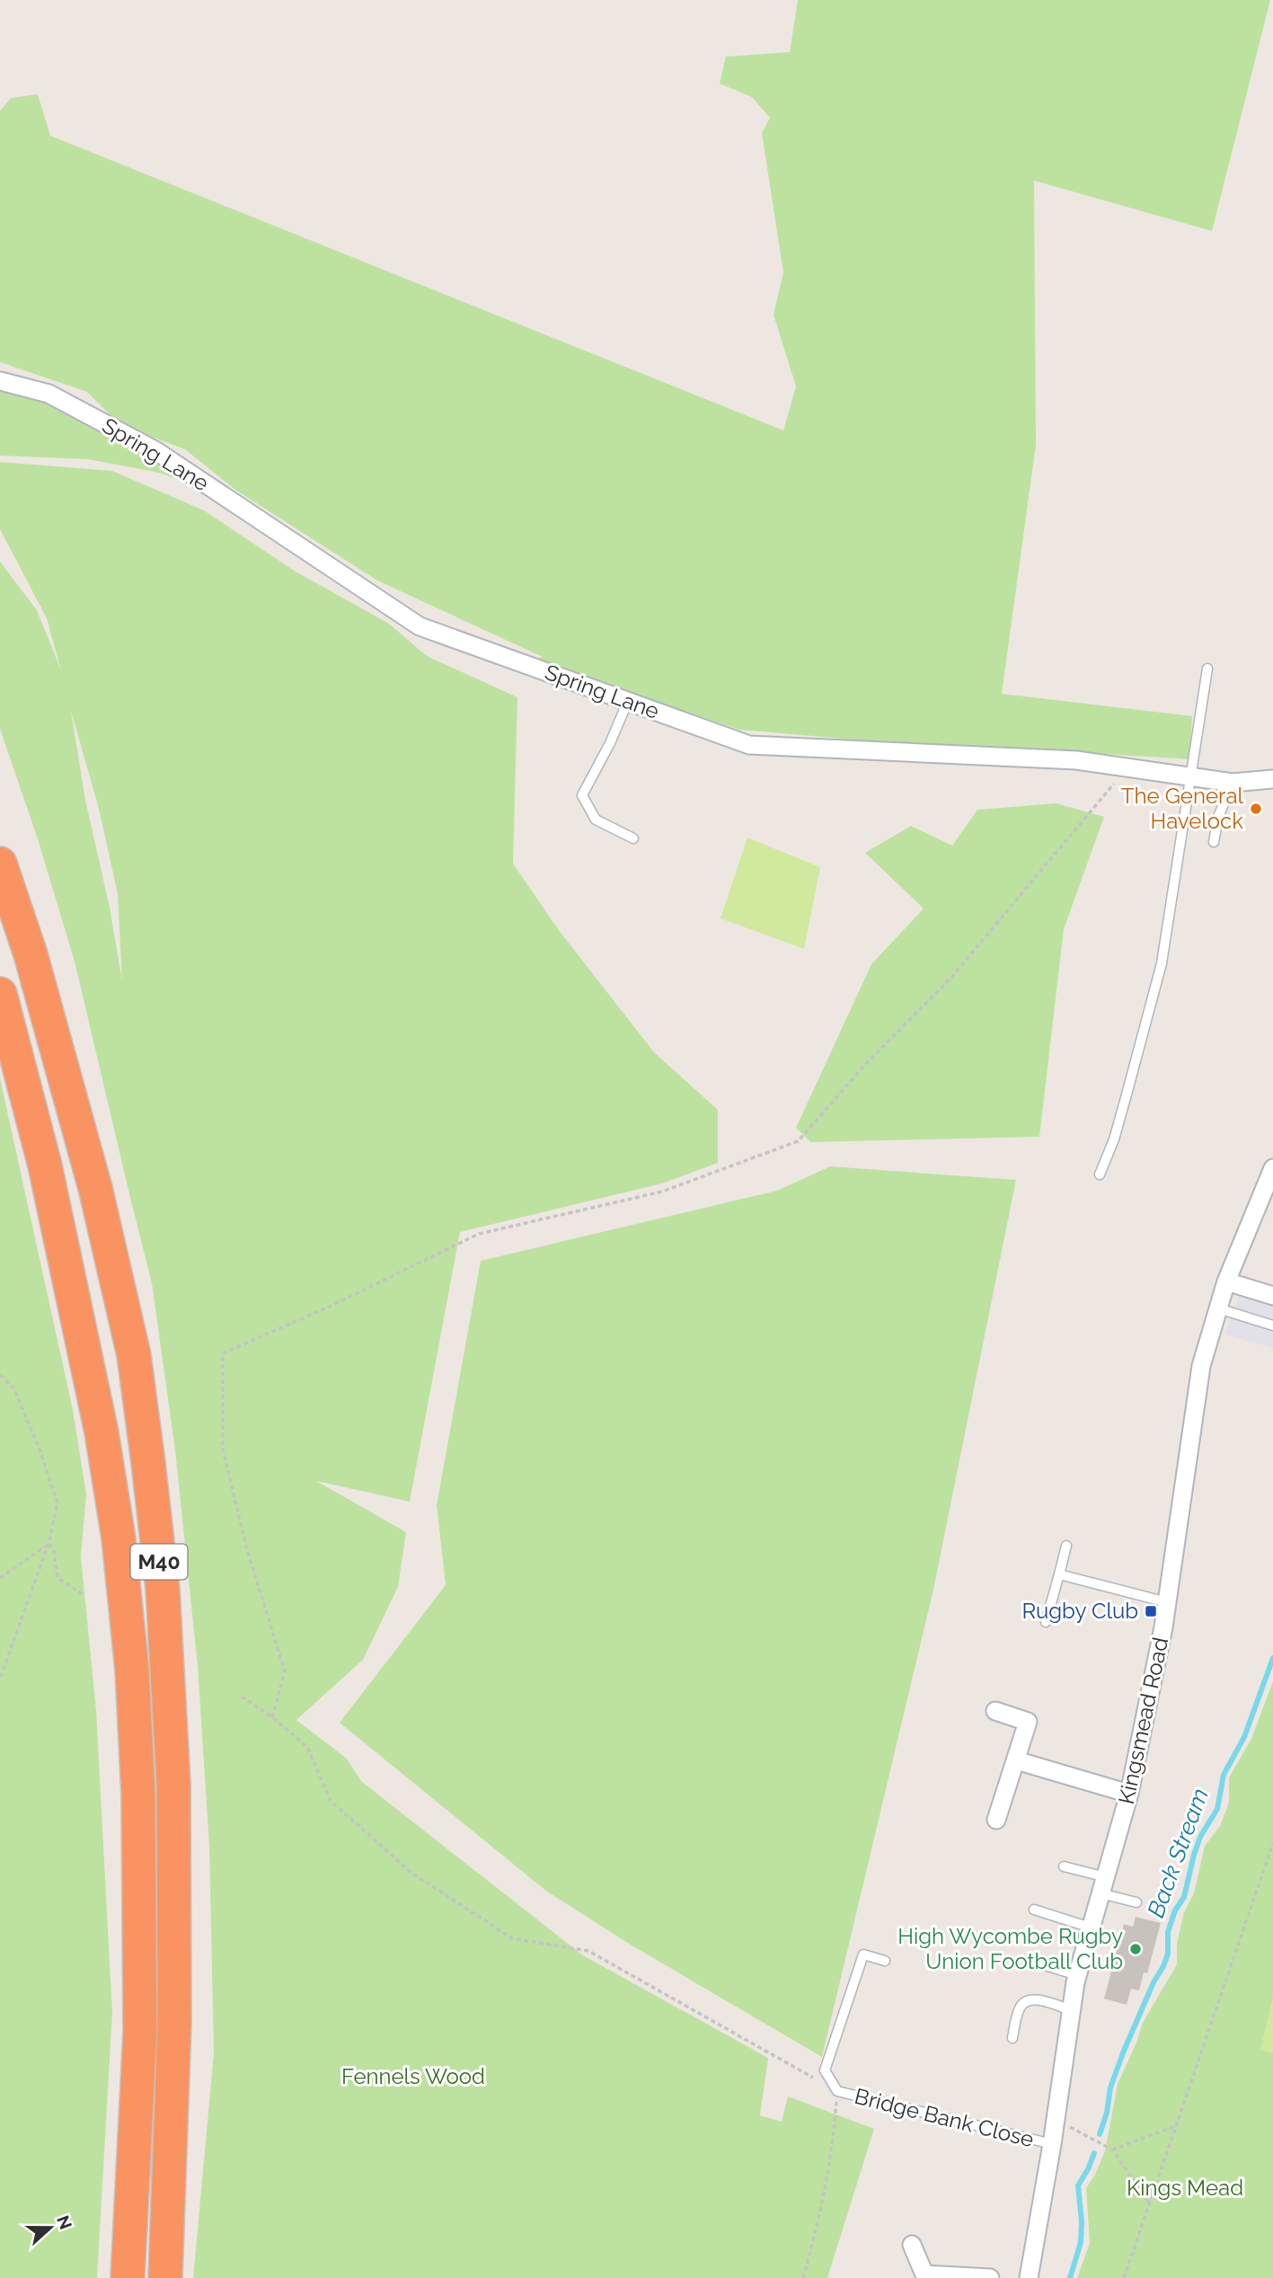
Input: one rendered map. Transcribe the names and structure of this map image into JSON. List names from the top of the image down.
{
  "streets": {
    "highway": ["M40"],
    "street": ["Spring Lane", "Kingsmead Road"],
    "lane": ["Bridge Bank Close"]
  },
  "crossings": [
    ["Kingsmead Road", "Bridge Bank Close"]
  ],
  "water": ["Back Stream"],
  "parks": ["Fennels Wood", "Kings Mead"],
  "places": {
    "other": ["The General Havelock", "High Wycombe Rugby Union Football Club"],
    "transit": ["Rugby Club"]
  },
  "north": "right"
}
